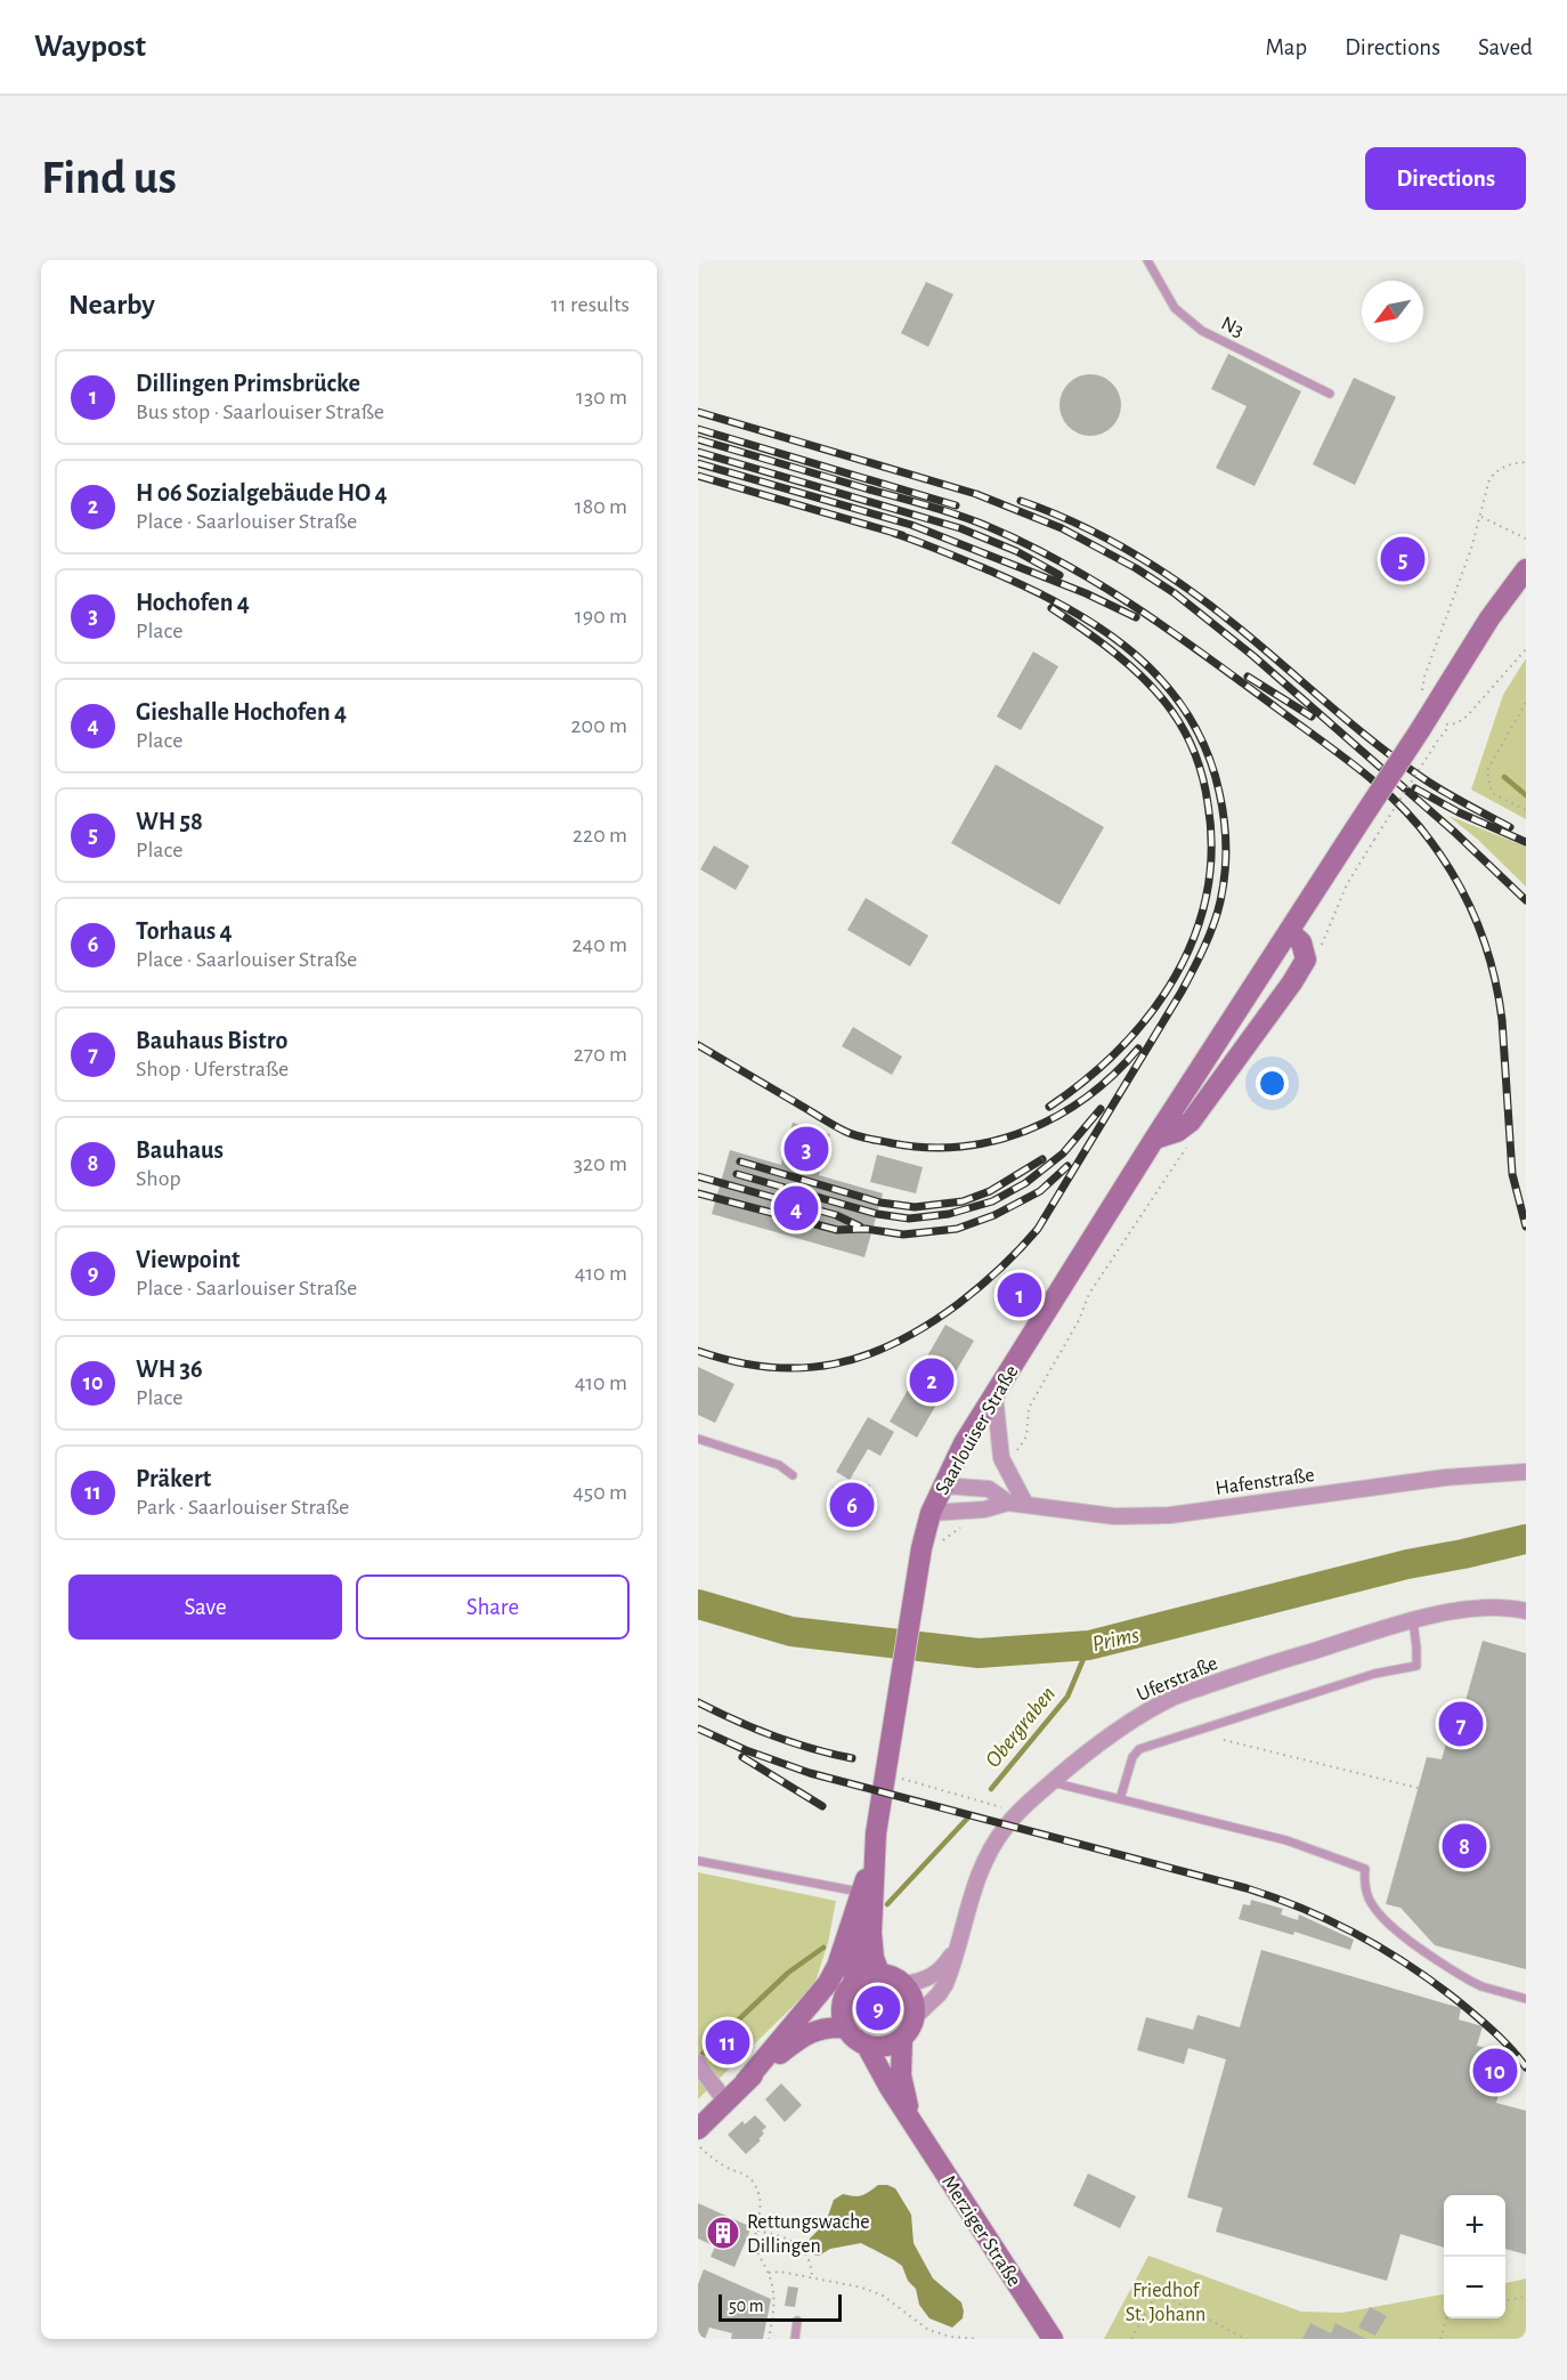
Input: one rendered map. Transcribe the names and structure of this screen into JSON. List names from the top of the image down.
{
  "streets": {
    "main road": ["Saarlouiser Straße", "Merziger Straße"],
    "street": ["Hafenstraße", "Uferstraße"],
    "lane": ["N3"]
  },
  "crossings": [
    ["Saarlouiser Straße", "Hafenstraße"],
    ["Saarlouiser Straße", "Uferstraße"],
    ["Saarlouiser Straße", "Merziger Straße"],
    ["Uferstraße", "Merziger Straße"]
  ],
  "water": ["Prims", "Obergraben"],
  "parks": ["Friedhof St. Johann"],
  "places": {
    "building": ["Rettungswache Dillingen"]
  },
  "scale_bar": "50 m",
  "north": "bottom left",
  "page": {
    "header": "Waypost",
    "nav": ["Map", "Directions", "Saved"],
    "buttons": [
      "Directions",
      ["Save", "Share"]
    ],
    "title": "Find us",
    "heading": ["Nearby", "11 results"],
    "list": [
      {
        "mark": "1",
        "name": "Dillingen Primsbrücke",
        "note": "Bus stop · Saarlouiser Straße",
        "value": "130 m"
      },
      {
        "mark": "2",
        "name": "H 06 Sozialgebäude HO 4",
        "note": "Place · Saarlouiser Straße",
        "value": "180 m"
      },
      {
        "mark": "3",
        "name": "Hochofen 4",
        "note": "Place",
        "value": "190 m"
      },
      {
        "mark": "4",
        "name": "Gieshalle Hochofen 4",
        "note": "Place",
        "value": "200 m"
      },
      {
        "mark": "5",
        "name": "WH 58",
        "note": "Place",
        "value": "220 m"
      },
      {
        "mark": "6",
        "name": "Torhaus 4",
        "note": "Place · Saarlouiser Straße",
        "value": "240 m"
      },
      {
        "mark": "7",
        "name": "Bauhaus Bistro",
        "note": "Shop · Uferstraße",
        "value": "270 m"
      },
      {
        "mark": "8",
        "name": "Bauhaus",
        "note": "Shop",
        "value": "320 m"
      },
      {
        "mark": "9",
        "name": "Viewpoint",
        "note": "Place · Saarlouiser Straße",
        "value": "410 m"
      },
      {
        "mark": "10",
        "name": "WH 36",
        "note": "Place",
        "value": "410 m"
      },
      {
        "mark": "11",
        "name": "Präkert",
        "note": "Park · Saarlouiser Straße",
        "value": "450 m"
      }
    ],
    "pins": [
      "5",
      "3",
      "4",
      "1",
      "2",
      "6",
      "7",
      "8",
      "9",
      "11",
      "10"
    ],
    "map_buttons": ["+", "−"],
    "scale": "50 m"
  }
}
